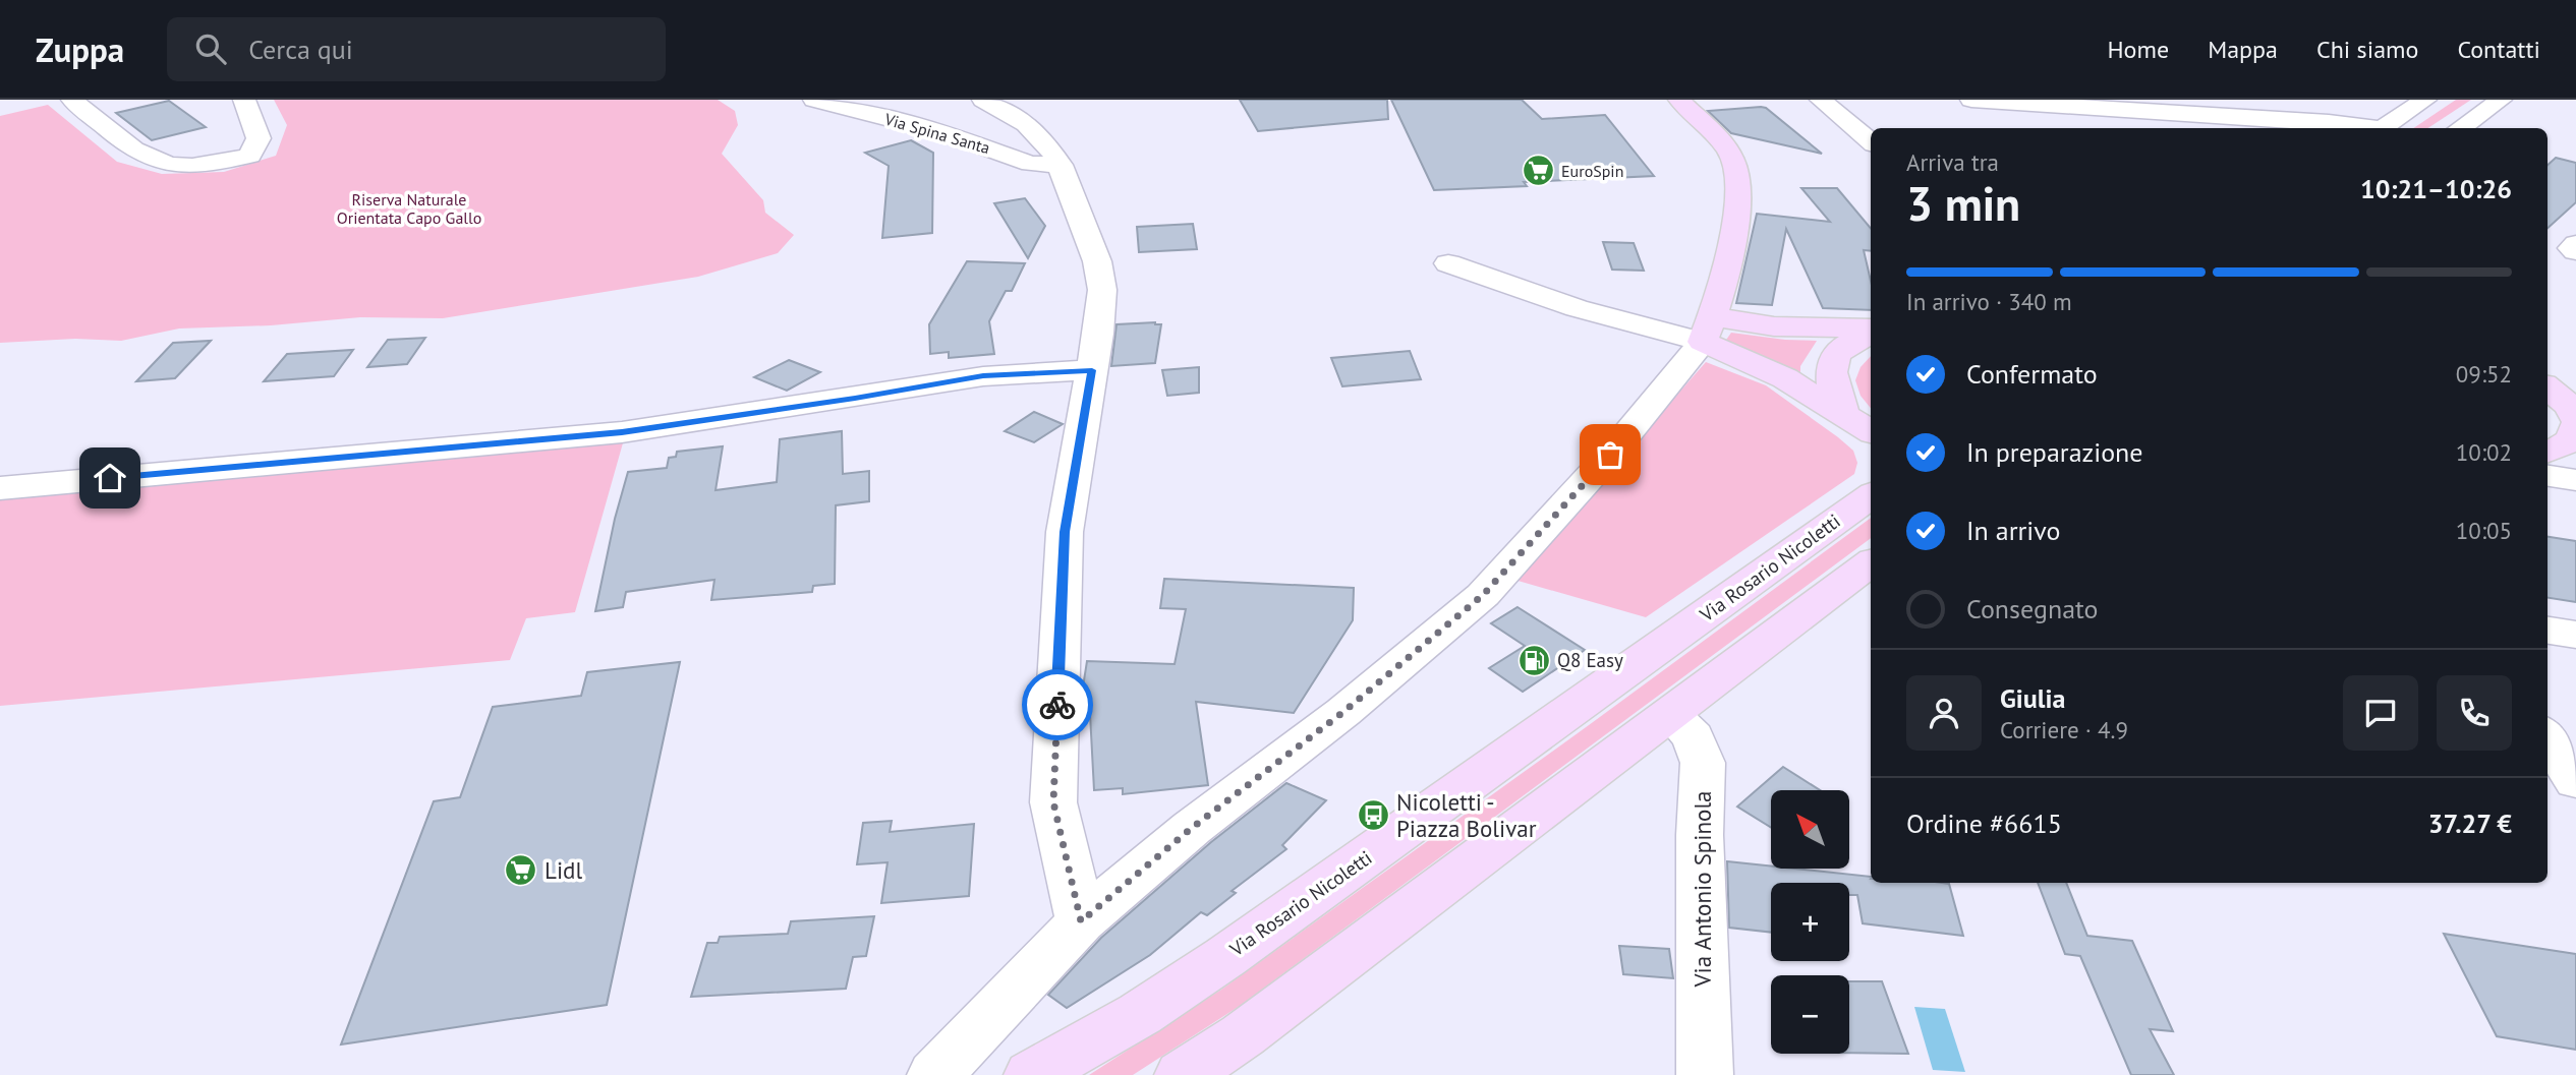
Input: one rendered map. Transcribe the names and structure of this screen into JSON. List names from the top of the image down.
{
  "streets": {
    "main road": ["Via Rosario Nicoletti"],
    "street": ["Via Spina Santa", "Via Antonio Spinola"]
  },
  "parks": ["Riserva Naturale Orientata Capo Gallo"],
  "places": {
    "supermarket": ["EuroSpin", "Lidl"],
    "fuel station": ["Q8 Easy"],
    "bus stop": ["Nicoletti - Piazza Bolivar"]
  },
  "north": "top left",
  "page": {
    "header": "Zuppa",
    "search": "Cerca qui",
    "nav": [
      "Home",
      "Mappa",
      "Chi siamo",
      "Contatti"
    ],
    "heading": ["3 min", "Arriva tra", "10:21–10:26"],
    "panel": [
      "Giulia",
      "Corriere · 4.9",
      "Ordine #6615",
      "37.27 €"
    ],
    "bar": "In arrivo · 340 m",
    "list": [
      ["Confermato", "09:52"],
      ["In preparazione", "10:02"],
      ["In arrivo", "10:05"],
      "Consegnato"
    ],
    "map_buttons": ["+", "−"]
  }
}
